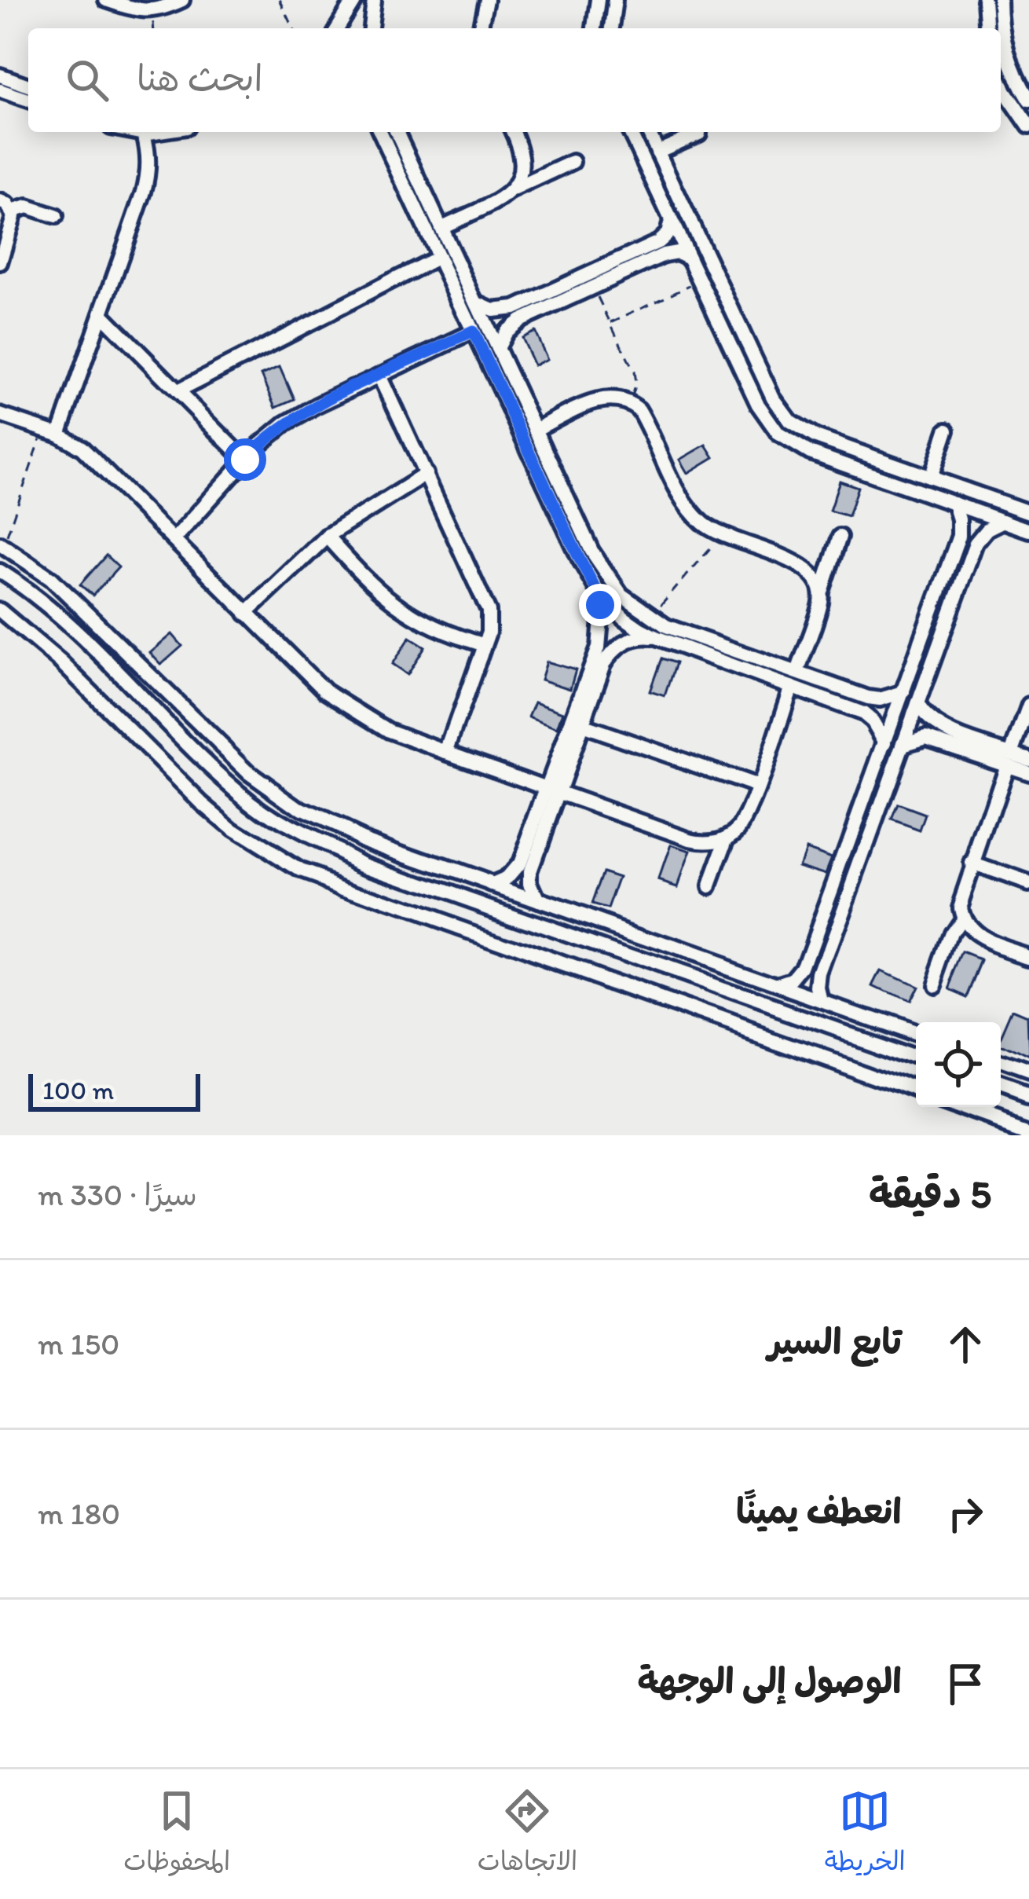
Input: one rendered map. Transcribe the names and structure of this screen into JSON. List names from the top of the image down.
{
  "scale_bar": "100 m",
  "page": {
    "search": "ابحث هنا",
    "scale": "100 m",
    "heading": ["5 دقيقة", "سيرًا · 330 m"],
    "list": [
      ["تابع السير", "150 m"],
      ["انعطف يمينًا", "180 m"],
      "الوصول إلى الوجهة"
    ],
    "nav": ["الخريطة", "الاتجاهات", "المحفوظات"]
  }
}
